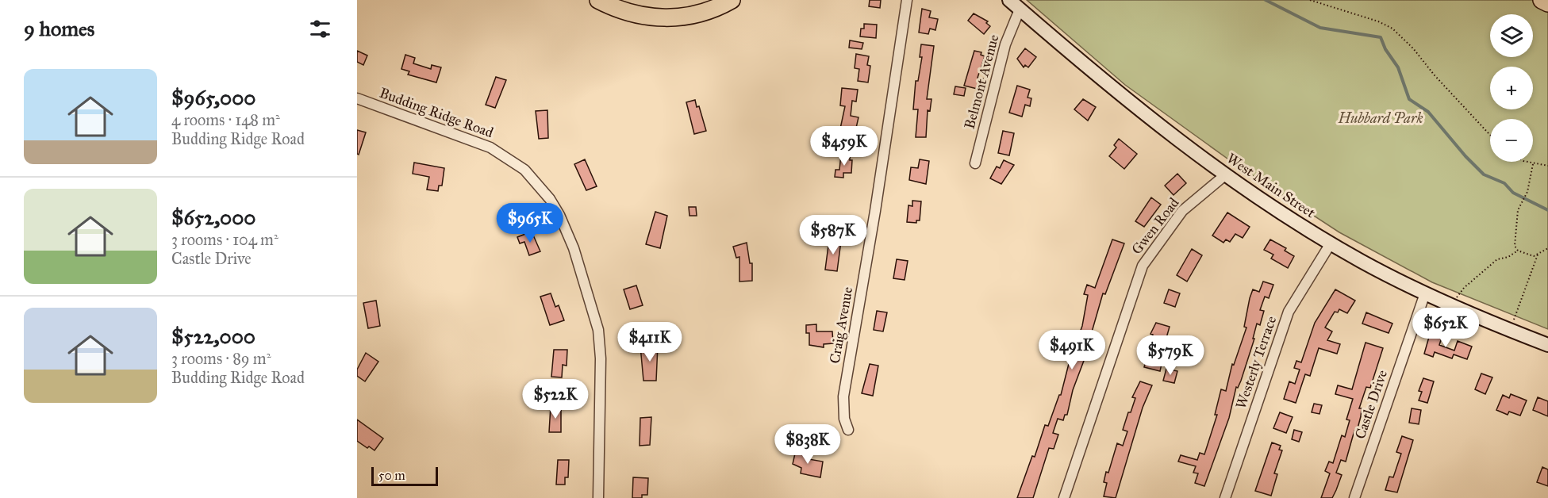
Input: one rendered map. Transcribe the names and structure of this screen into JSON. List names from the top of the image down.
{
  "streets": {
    "main road": ["West Main Street"],
    "street": [
      "Belmont Avenue",
      "Budding Ridge Road",
      "Gwen Road",
      "Craig Avenue",
      "Westerly Terrace",
      "Castle Drive"
    ]
  },
  "crossings": [
    ["Belmont Avenue", "West Main Street"],
    ["West Main Street", "Gwen Road"],
    ["West Main Street", "Westerly Terrace"],
    ["West Main Street", "Castle Drive"]
  ],
  "parks": ["Hubbard Park"],
  "scale_bar": "50 m",
  "page": {
    "heading": "9 homes",
    "map_buttons": ["+", "−"],
    "list": [
      {
        "name": "$965,000",
        "note": "4 rooms · 148 m² · Budding Ridge Road"
      },
      {
        "name": "$652,000",
        "note": "3 rooms · 104 m² · Castle Drive"
      },
      {
        "name": "$522,000",
        "note": "3 rooms · 89 m² · Budding Ridge Road"
      }
    ],
    "price": [
      "$459K",
      "$965K",
      "$587K",
      "$652K",
      "$411K",
      "$491K",
      "$579K",
      "$522K",
      "$838K"
    ],
    "scale": "50 m"
  }
}
